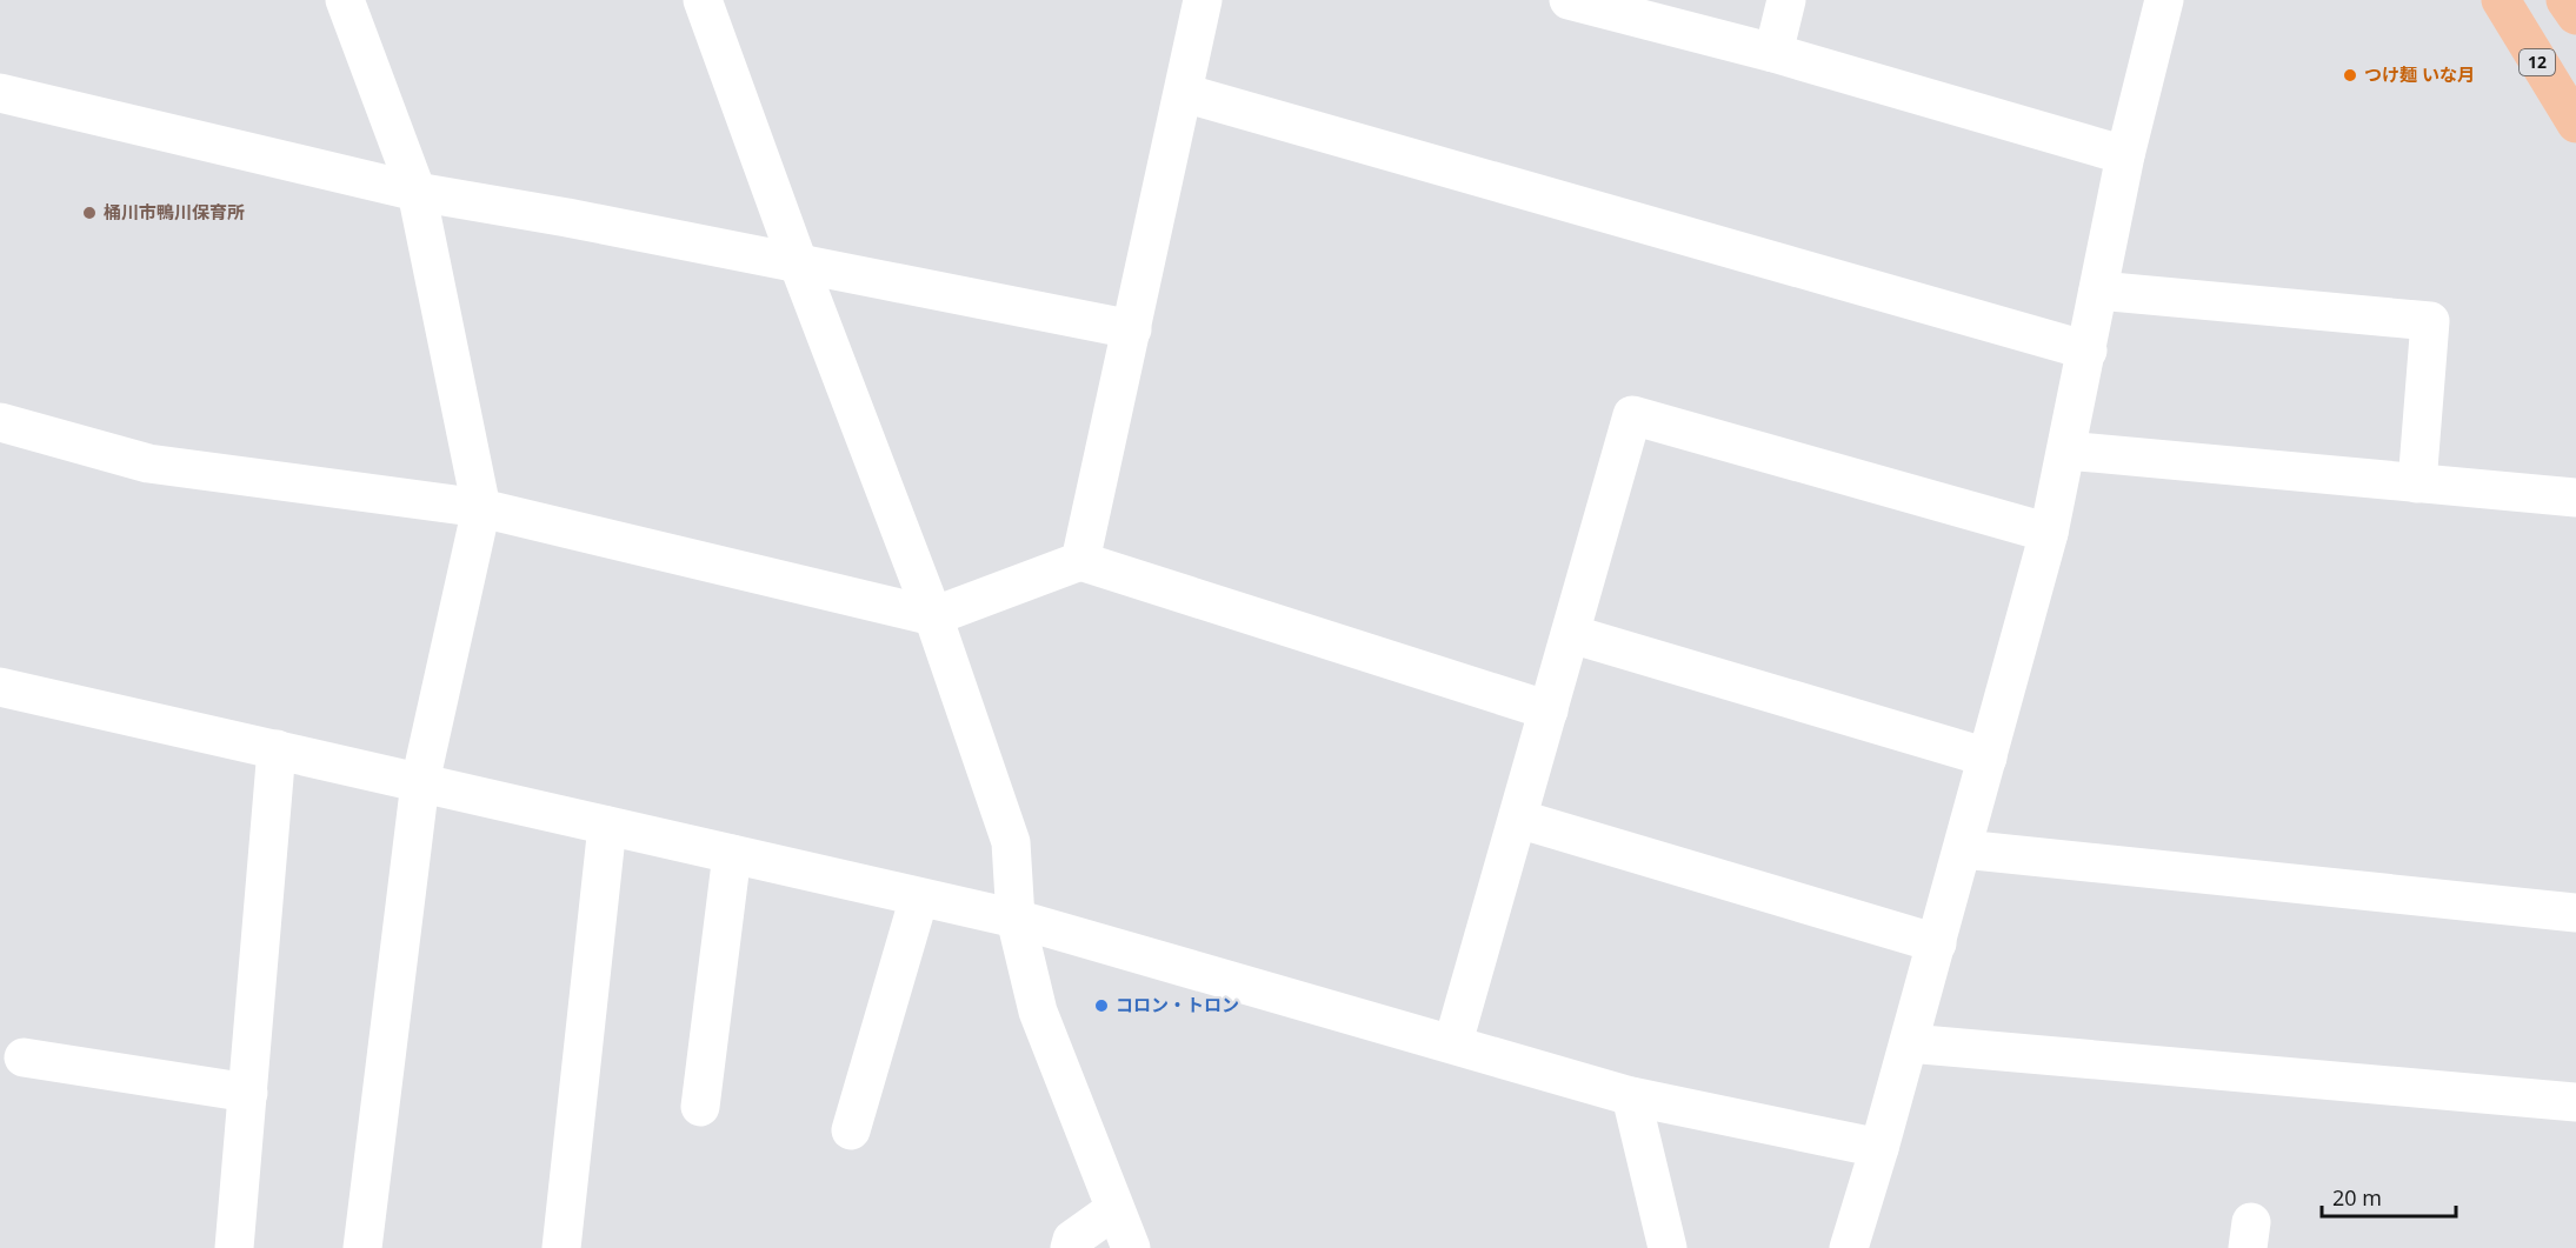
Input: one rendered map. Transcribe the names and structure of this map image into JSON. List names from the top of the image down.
{
  "streets": {
    "main road": ["12"]
  },
  "places": ["つけ麺 いな月", "桶川市鴨川保育所", "コロン・トロン"],
  "scale_bar": "20 m"
}
